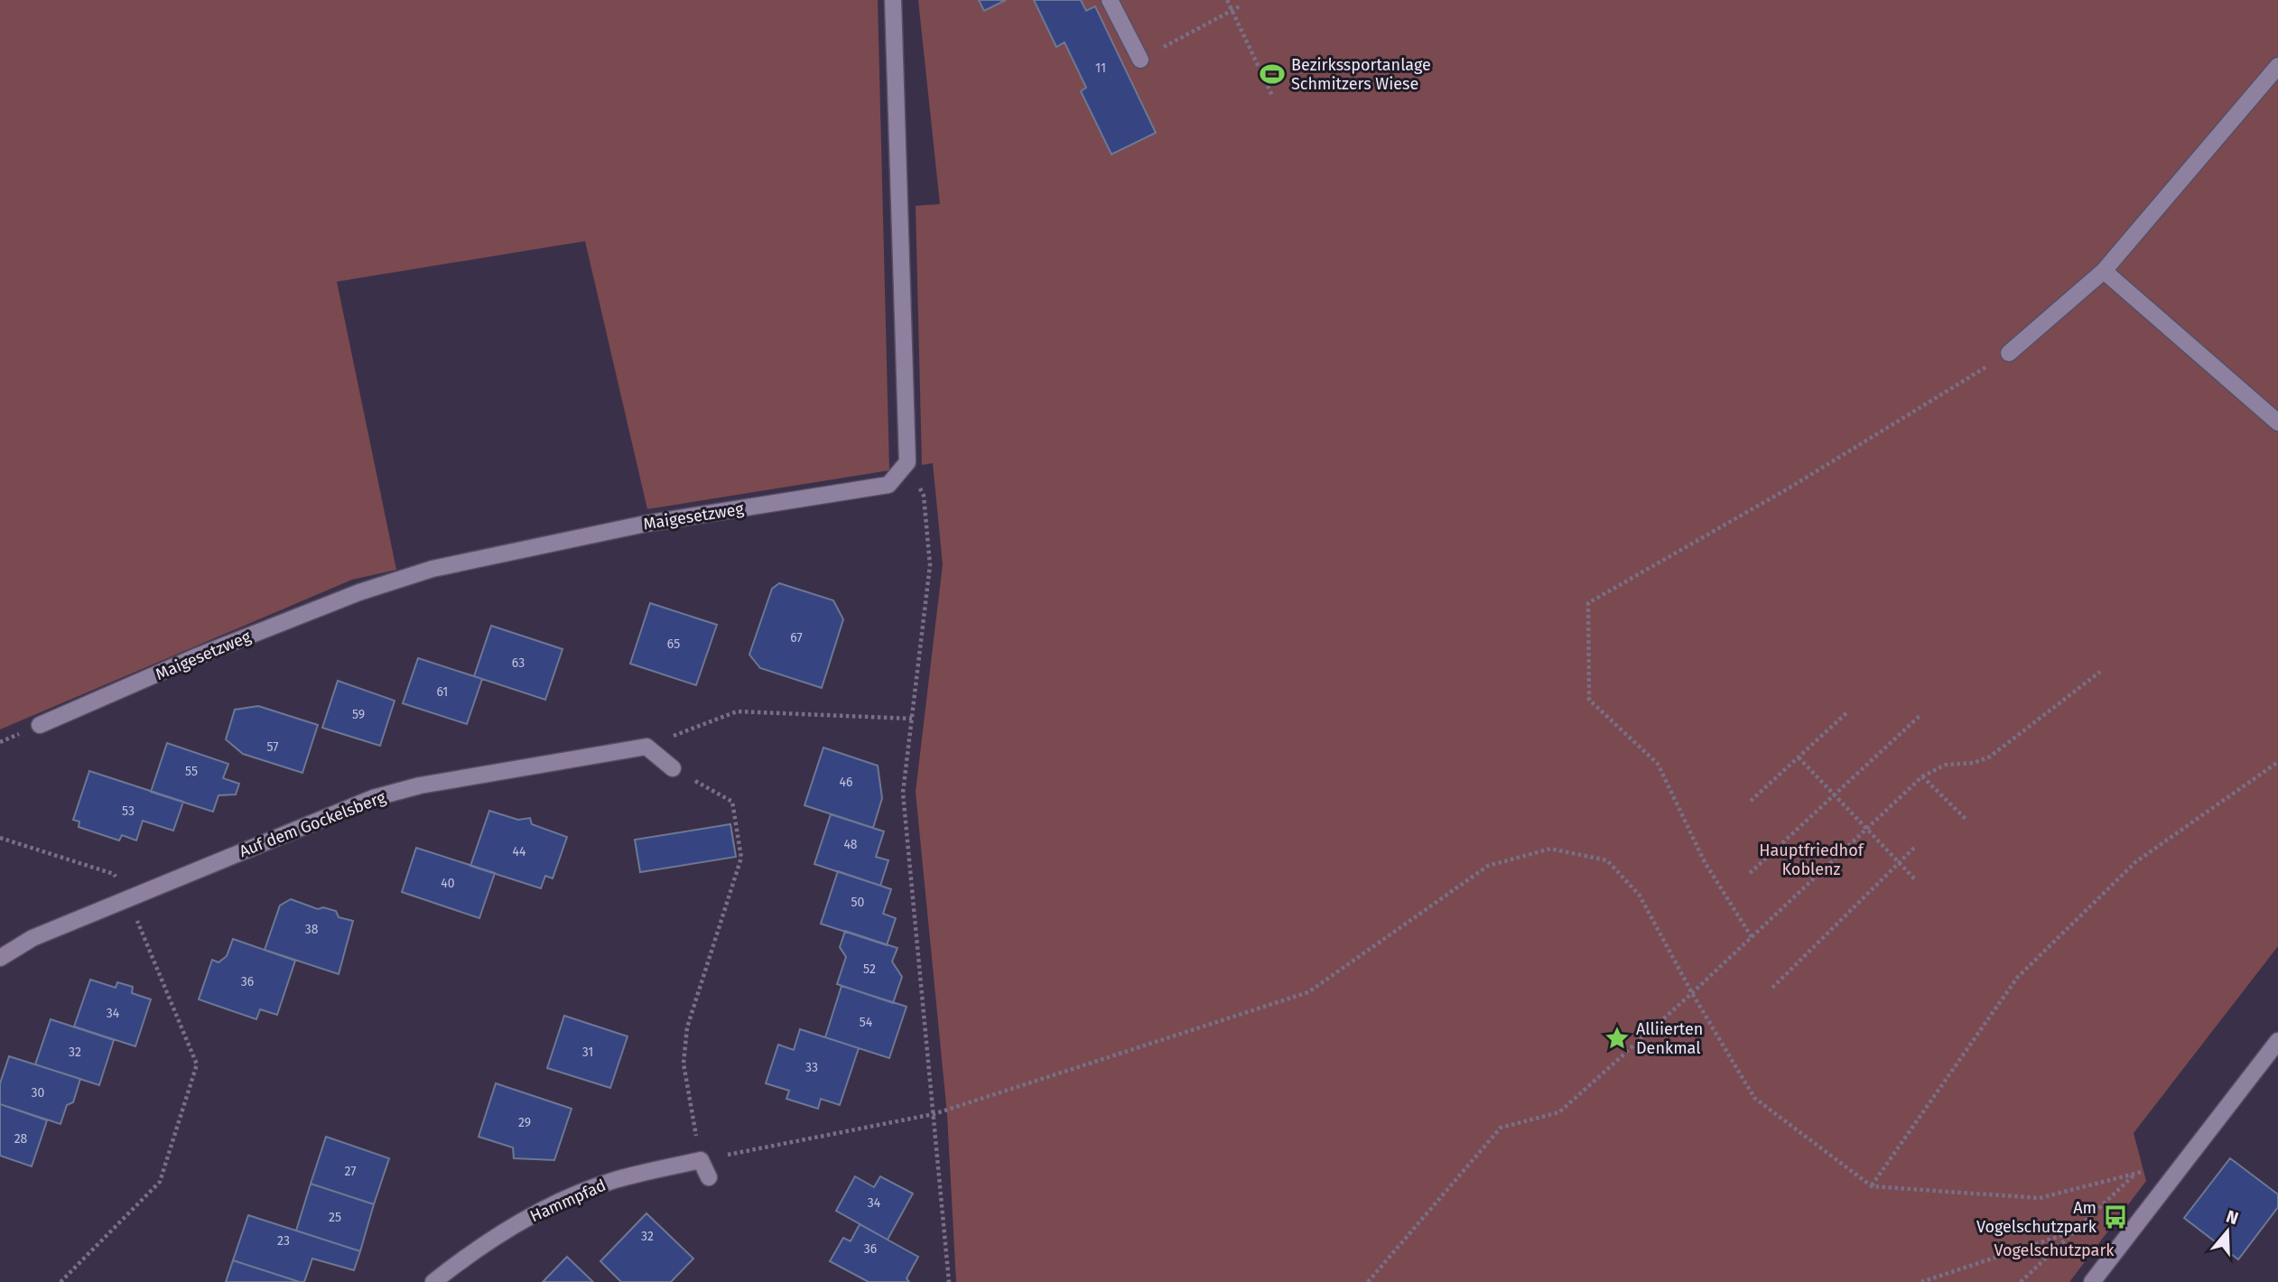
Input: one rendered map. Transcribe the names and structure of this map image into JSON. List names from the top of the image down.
{
  "streets": {
    "street": ["Maigesetzweg", "Auf dem Gockelsberg", "Hammpfad"]
  },
  "parks": ["Hauptfriedhof Koblenz", "Vogelschutzpark"],
  "places": {
    "sports": ["Bezirkssportanlage Schmitzers Wiese"],
    "place": ["Alliierten Denkmal"],
    "bus stop": ["Am Vogelschutzpark"]
  },
  "house_numbers": [
    "11",
    "67",
    "65",
    "63",
    "61",
    "59",
    "57",
    "55",
    "46",
    "53",
    "48",
    "44",
    "40",
    "50",
    "38",
    "52",
    "36",
    "34",
    "54",
    "32",
    "31",
    "33",
    "30",
    "29",
    "28",
    "27",
    "34",
    "25",
    "32",
    "23",
    "36"
  ],
  "north": "top"
}
